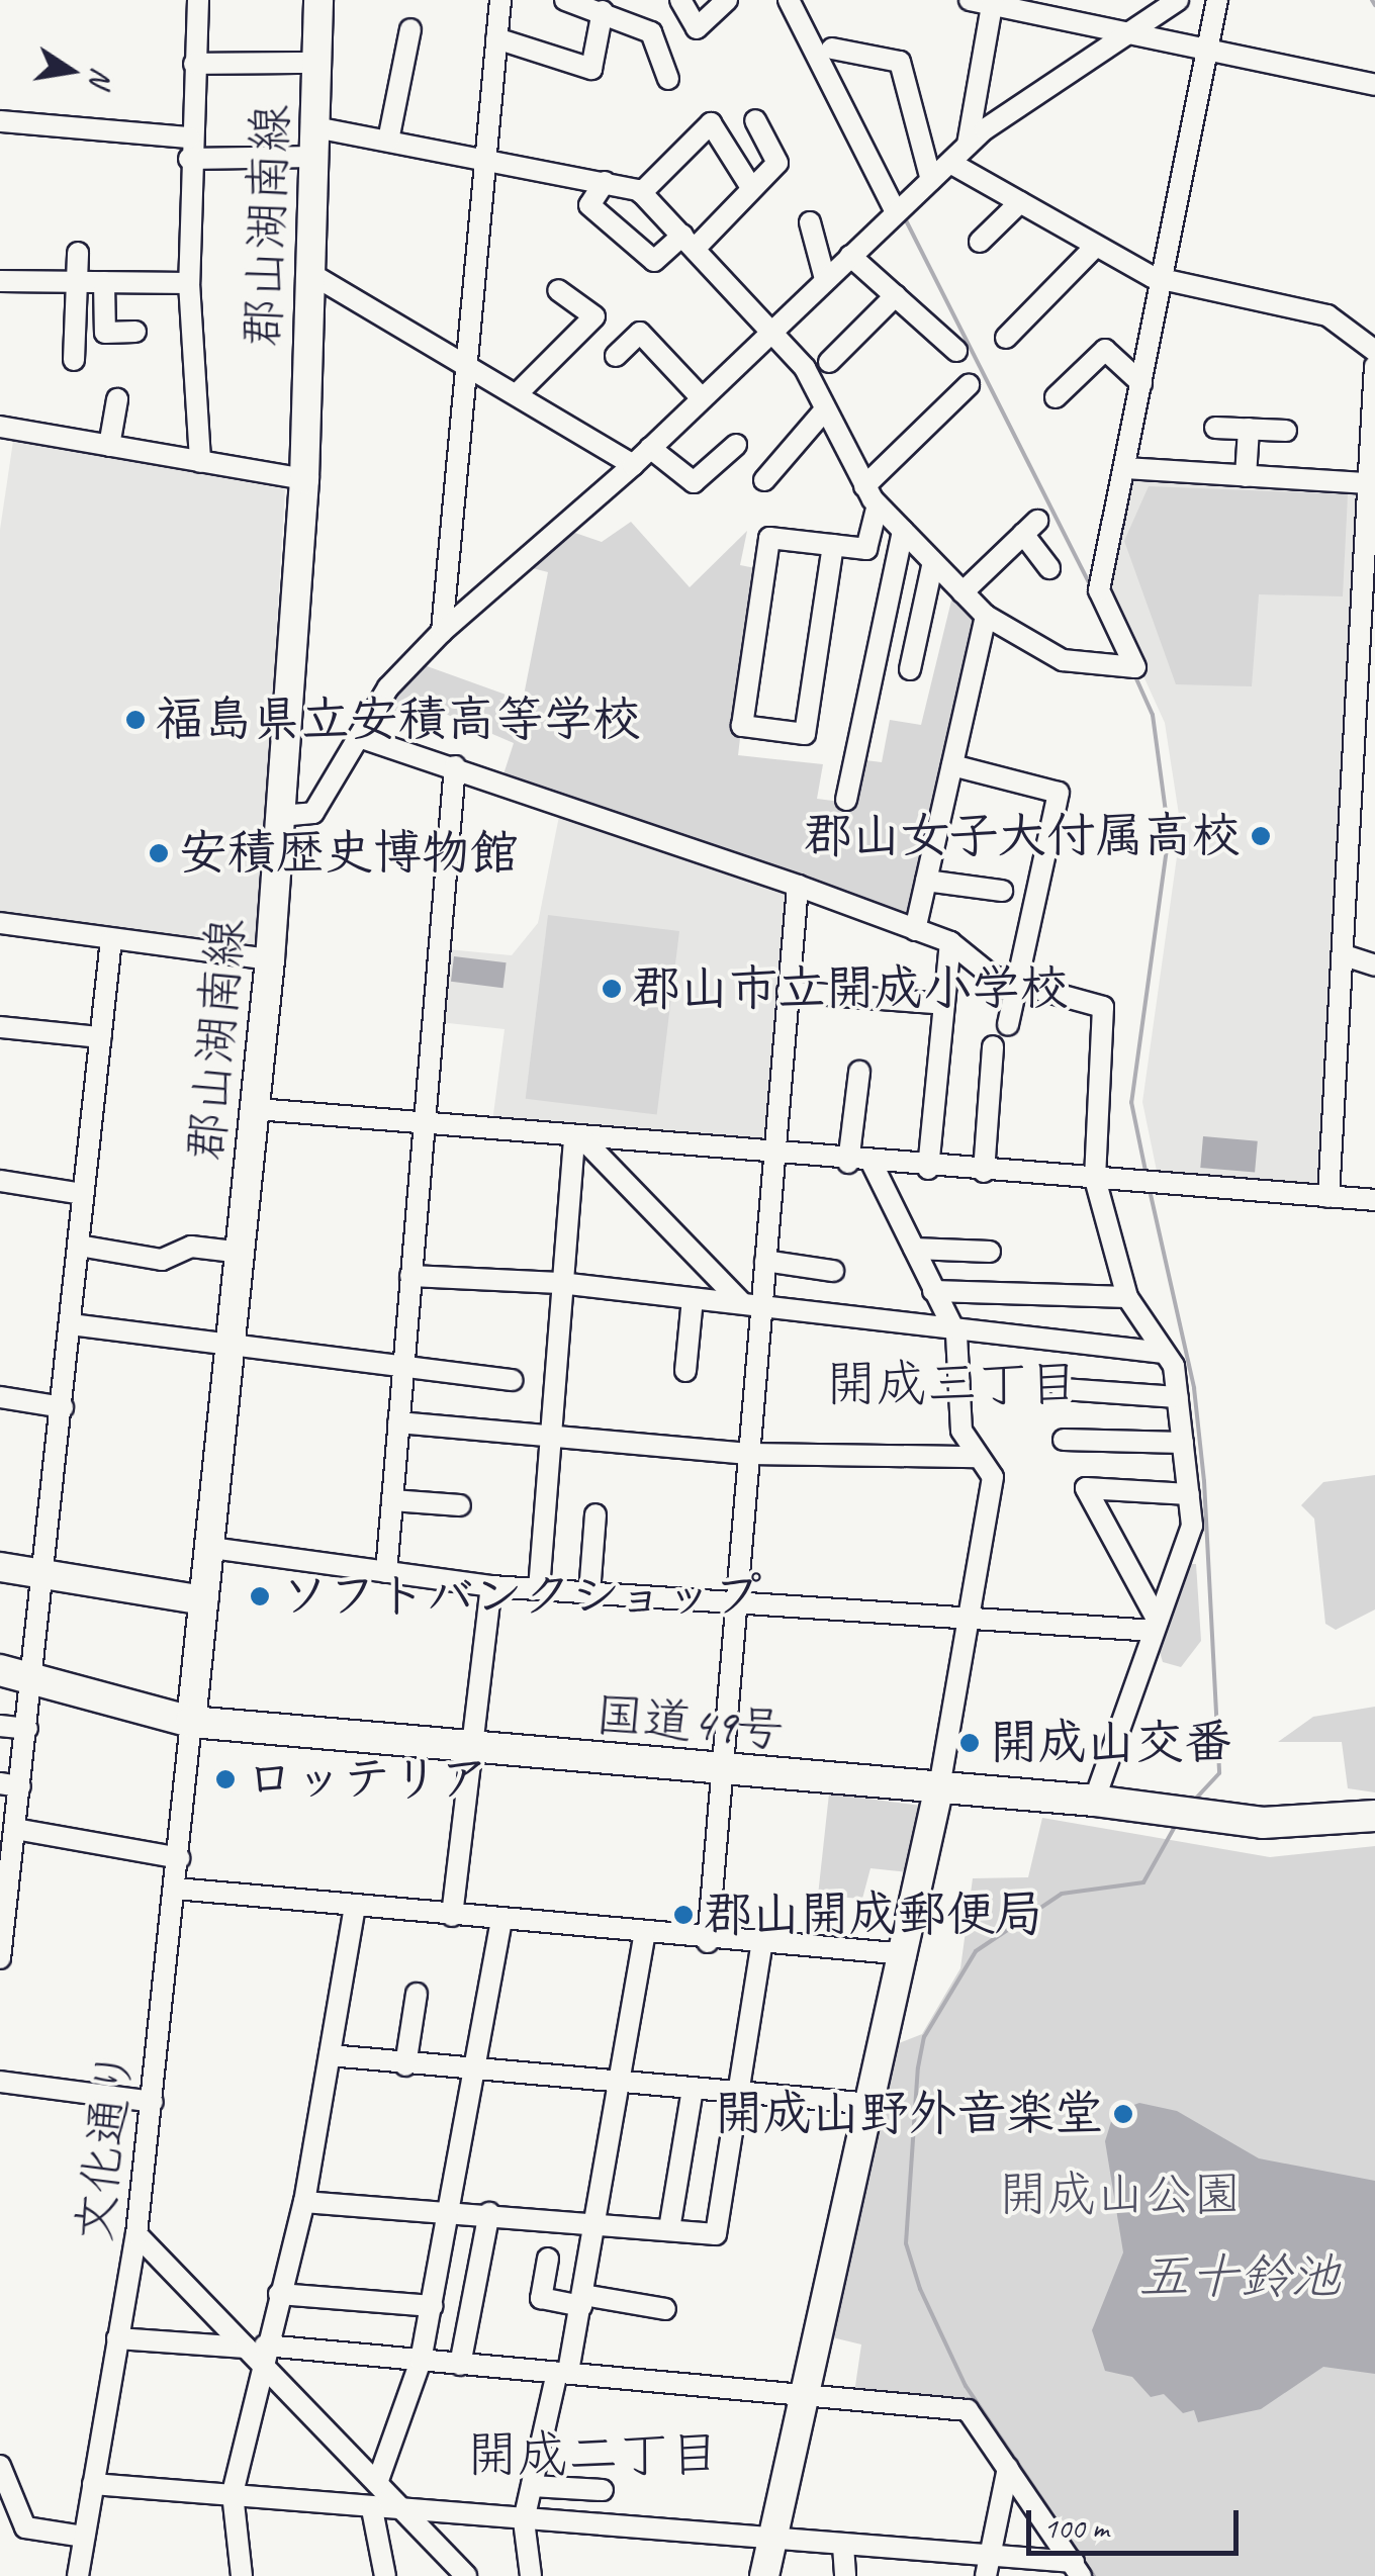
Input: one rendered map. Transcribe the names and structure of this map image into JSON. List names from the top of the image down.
{
  "streets": {
    "highway": ["国道49号"],
    "main road": ["郡山湖南線"],
    "street": ["文化通り"]
  },
  "crossings": [
    ["郡山湖南線", "国道49号"],
    ["郡山湖南線", "文化通り"],
    ["国道49号", "文化通り"]
  ],
  "districts": ["開成三丁目", "開成二丁目"],
  "water": ["五十鈴池"],
  "parks": ["開成山公園"],
  "places": [
    "福島県立安積高等学校",
    "郡山女子大付属高校",
    "安積歴史博物館",
    "郡山市立開成小学校",
    "ソフトバンクショップ",
    "開成山交番",
    "ロッテリア",
    "郡山開成郵便局",
    "開成山野外音楽堂"
  ],
  "scale_bar": "100 m",
  "north": "right"
}
